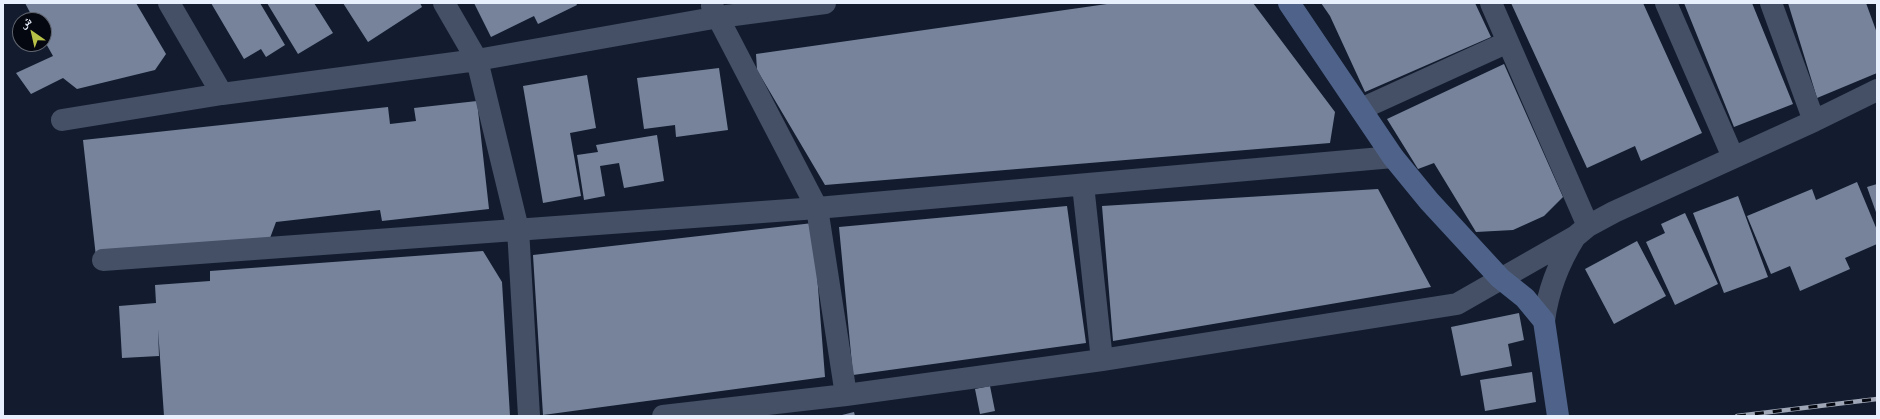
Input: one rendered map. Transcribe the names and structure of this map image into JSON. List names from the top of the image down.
{
  "north": "top left"
}
